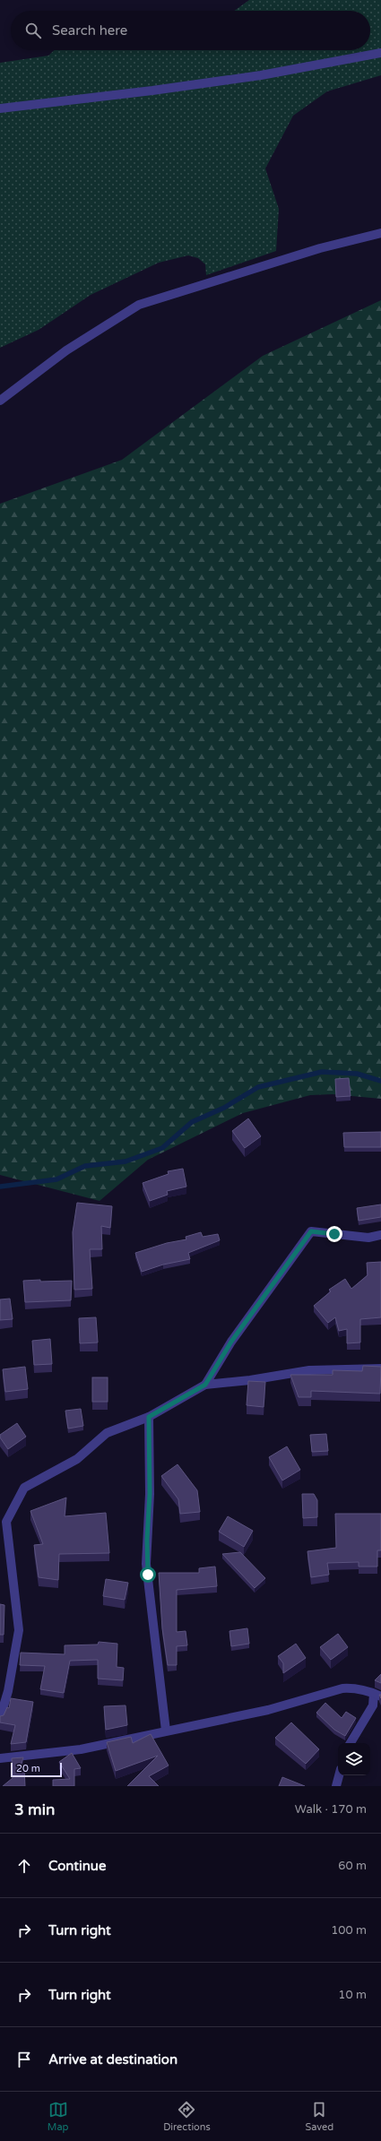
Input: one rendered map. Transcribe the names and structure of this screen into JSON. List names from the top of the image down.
{
  "scale_bar": "20 m",
  "page": {
    "search": "Search here",
    "scale": "20 m",
    "heading": ["3 min", "Walk · 170 m"],
    "list": [
      ["Continue", "60 m"],
      ["Turn right", "100 m"],
      ["Turn right", "10 m"],
      "Arrive at destination"
    ],
    "nav": ["Map", "Directions", "Saved"]
  }
}
